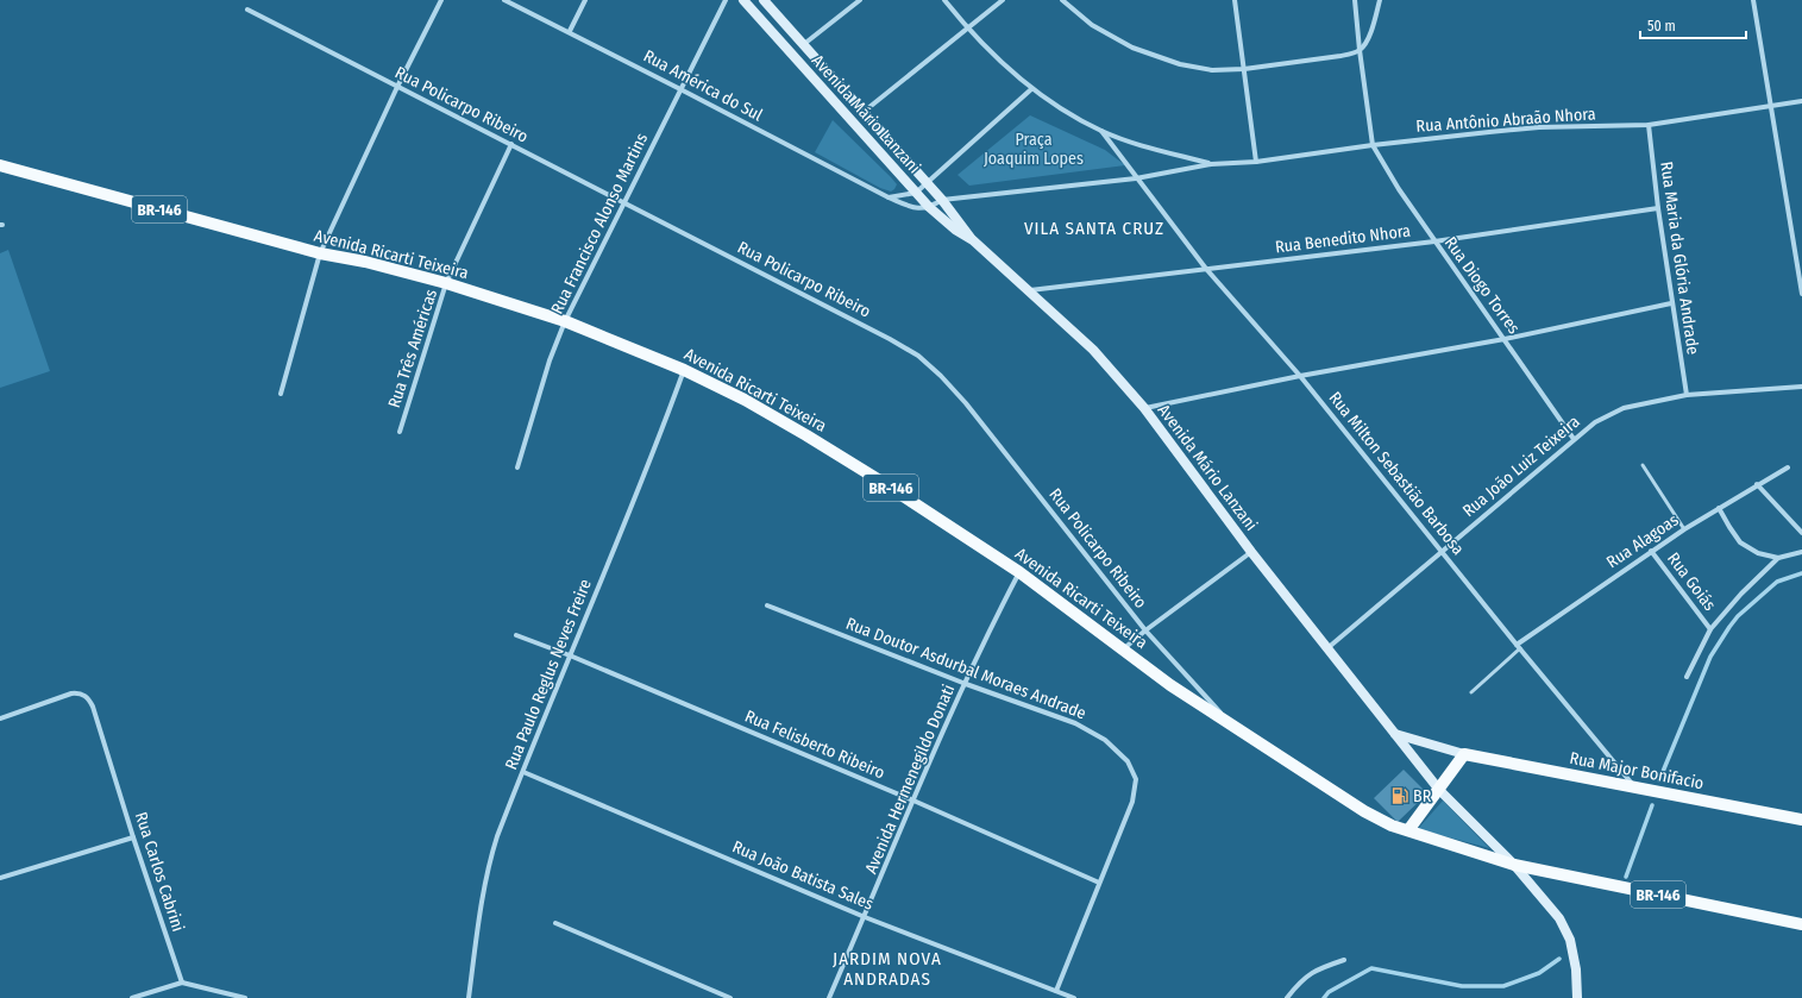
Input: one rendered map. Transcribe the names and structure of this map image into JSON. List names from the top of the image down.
{
  "streets": {
    "main road": ["BR-146", "Avenida Ricarti Teixeira", "Rua Major Bonifacio"],
    "street": [
      "Rua América do Sul",
      "Rua Policarpo Ribeiro",
      "Avenida Mário Lanzani",
      "Rua Antônio Abraão Nhora",
      "Rua Francisco Alonso Martins",
      "Rua Benedito Nhora",
      "Rua Maria da Glória Andrade",
      "Rua Diogo Torres",
      "Rua Três Américas",
      "Rua João Luiz Teixeira",
      "Rua Milton Sebastião Barbosa",
      "Rua Alagoas",
      "Rua Goiás",
      "Rua Doutor Asdurbal Moraes Andrade",
      "Rua Paulo Reglus Neves Freire",
      "Rua Felisberto Ribeiro",
      "Avenida Hermenegildo Donati",
      "Rua Carlos Cabrini",
      "Rua João Batista Sales"
    ]
  },
  "crossings": [
    ["Rua América do Sul", "Avenida Mário Lanzani"],
    ["Rua América do Sul", "Rua Francisco Alonso Martins"],
    ["Rua Policarpo Ribeiro", "Rua Francisco Alonso Martins"],
    ["Rua Policarpo Ribeiro", "Avenida Ricarti Teixeira"],
    ["Rua Policarpo Ribeiro", "Rua Três Américas"],
    ["Avenida Mário Lanzani", "BR-146"],
    ["Avenida Mário Lanzani", "Rua Benedito Nhora"],
    ["Avenida Mário Lanzani", "Rua João Luiz Teixeira"],
    ["Avenida Mário Lanzani", "Rua Major Bonifacio"],
    ["Rua Antônio Abraão Nhora", "Rua Maria da Glória Andrade"],
    ["Rua Antônio Abraão Nhora", "Rua Diogo Torres"],
    ["BR-146", "Avenida Ricarti Teixeira"],
    ["Rua Francisco Alonso Martins", "Avenida Ricarti Teixeira"],
    ["Rua Benedito Nhora", "Rua Maria da Glória Andrade"],
    ["Rua Benedito Nhora", "Rua Diogo Torres"],
    ["Rua Benedito Nhora", "Rua Milton Sebastião Barbosa"],
    ["Avenida Ricarti Teixeira", "Rua Três Américas"],
    ["Avenida Ricarti Teixeira", "Rua Paulo Reglus Neves Freire"],
    ["Avenida Ricarti Teixeira", "Avenida Hermenegildo Donati"],
    ["Rua Maria da Glória Andrade", "Rua João Luiz Teixeira"],
    ["Rua Diogo Torres", "Rua João Luiz Teixeira"],
    ["Rua João Luiz Teixeira", "Rua Milton Sebastião Barbosa"],
    ["Rua Milton Sebastião Barbosa", "Rua Alagoas"],
    ["Rua Milton Sebastião Barbosa", "Rua Major Bonifacio"],
    ["Rua Alagoas", "Rua Goiás"],
    ["Rua Doutor Asdurbal Moraes Andrade", "Rua Felisberto Ribeiro"],
    ["Rua Doutor Asdurbal Moraes Andrade", "Avenida Hermenegildo Donati"],
    ["Rua Paulo Reglus Neves Freire", "Rua Felisberto Ribeiro"],
    ["Rua Paulo Reglus Neves Freire", "Rua João Batista Sales"],
    ["Rua Felisberto Ribeiro", "Avenida Hermenegildo Donati"],
    ["Avenida Hermenegildo Donati", "Rua João Batista Sales"]
  ],
  "districts": ["VILA SANTA CRUZ", "JARDIM NOVA ANDRADAS"],
  "parks": ["Praça Joaquim Lopes"],
  "places": {
    "fuel station": ["BR"]
  },
  "scale_bar": "50 m"
}
